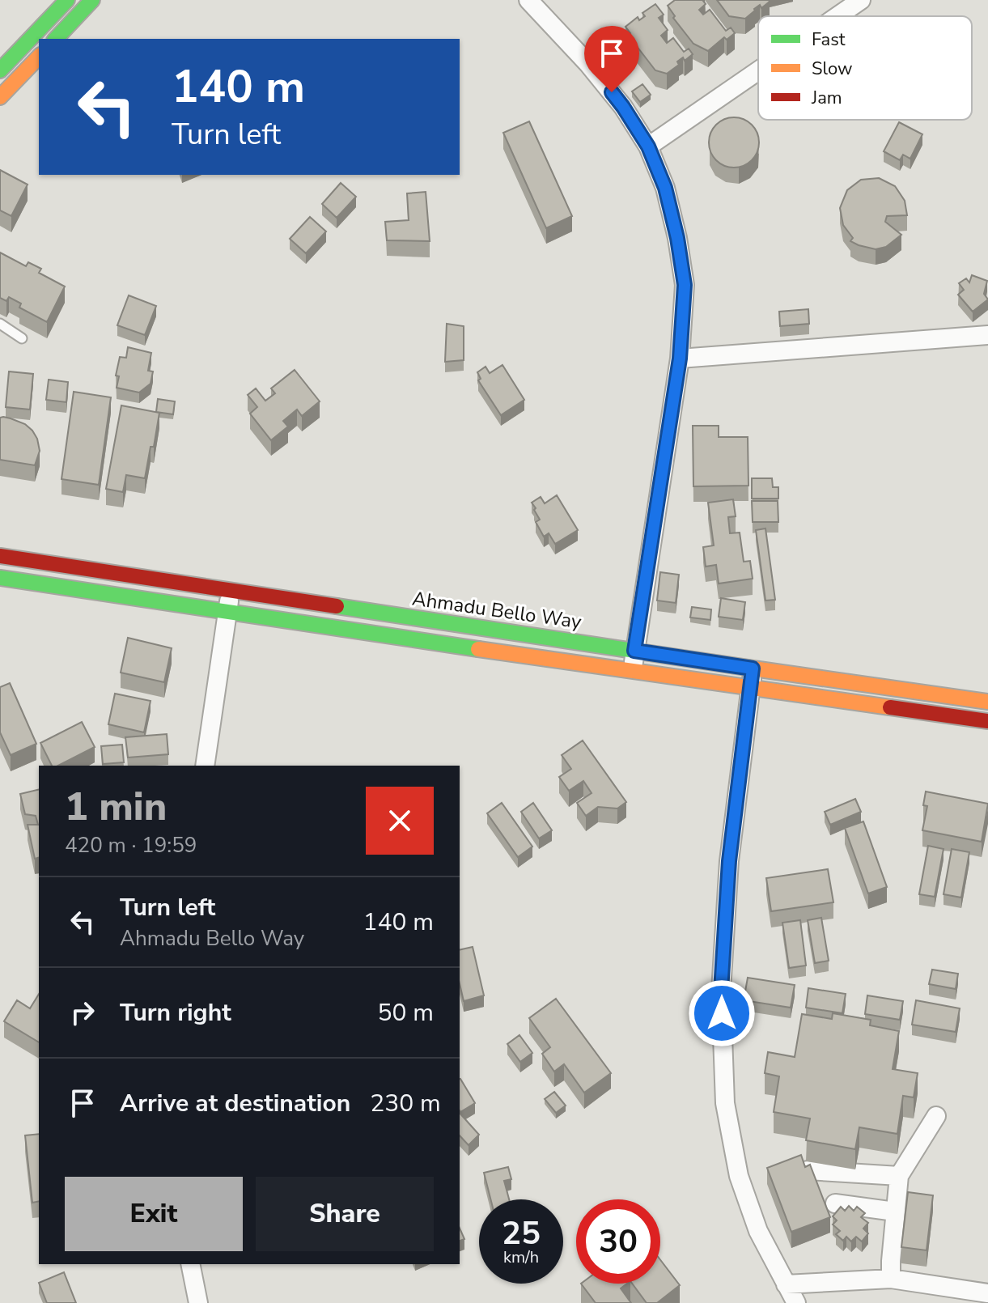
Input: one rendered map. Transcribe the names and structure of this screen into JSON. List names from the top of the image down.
{
  "streets": {
    "main road": ["Ahmadu Bello Way"]
  },
  "legend": ["Fast", "Slow", "Jam"],
  "page": {
    "turn": ["140 m", "Turn left"],
    "heading": ["1 min", "420 m · 19:59"],
    "list": [
      {
        "name": "Turn left",
        "note": "Ahmadu Bello Way",
        "value": "140 m"
      },
      {
        "name": "Turn right",
        "value": "50 m"
      },
      {
        "name": "Arrive at destination",
        "value": "230 m"
      }
    ],
    "buttons": ["Exit", "Share"],
    "speed": "25 km/h",
    "limit": "30"
  }
}
